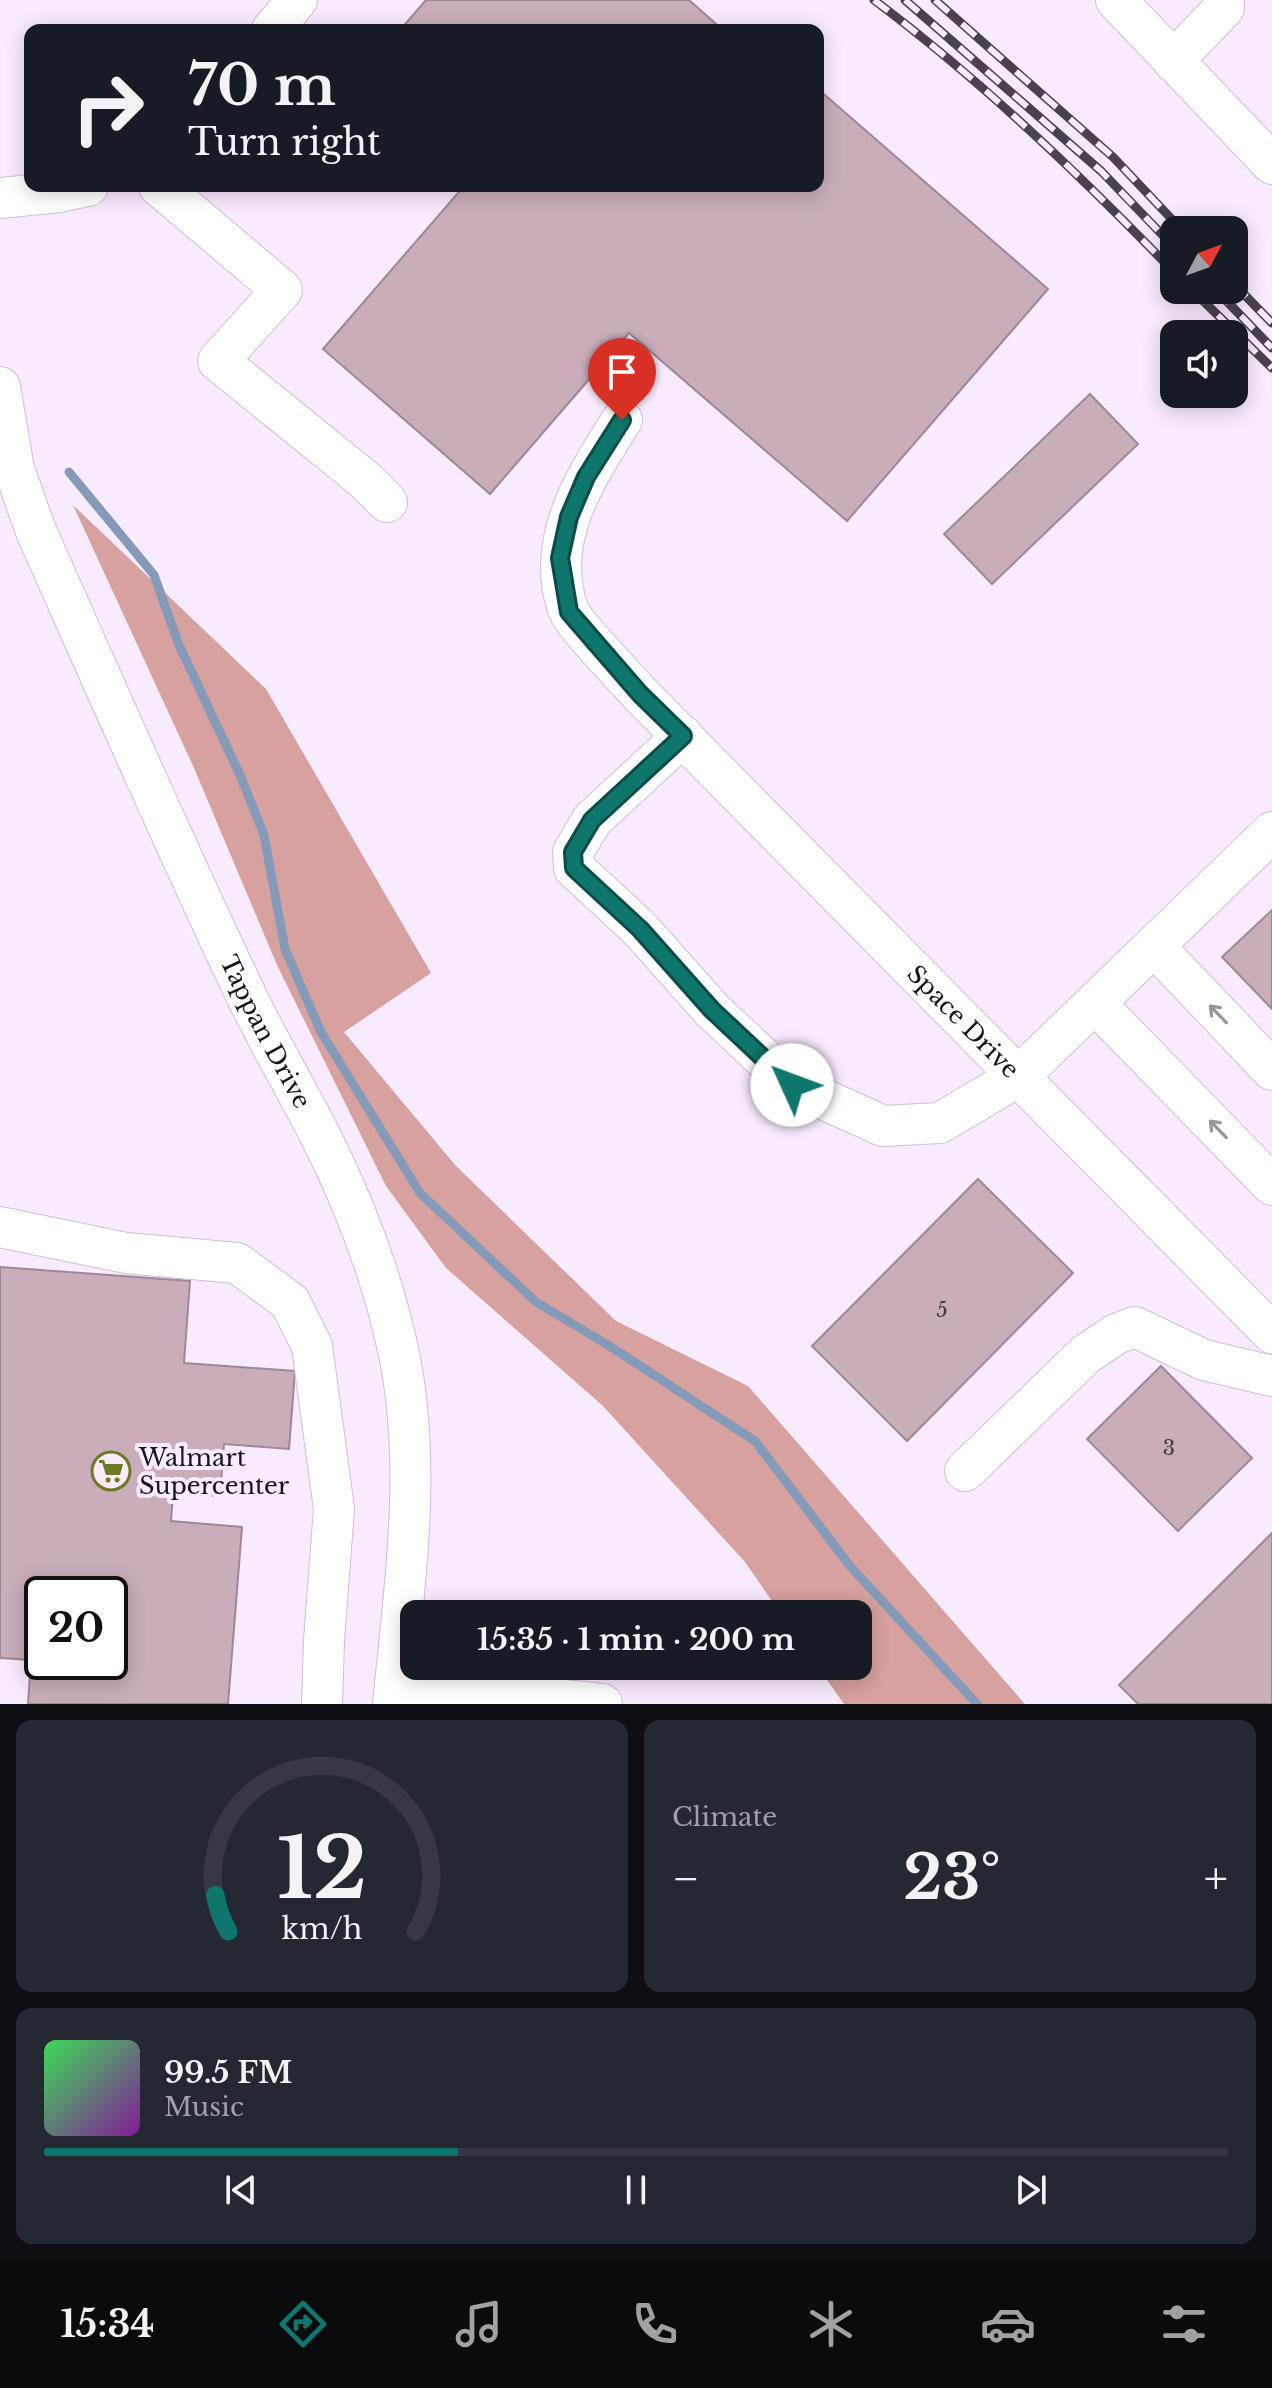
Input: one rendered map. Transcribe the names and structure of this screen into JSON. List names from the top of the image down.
{
  "streets": {
    "street": ["Space Drive", "Tappan Drive"]
  },
  "places": {
    "supermarket": ["Walmart Supercenter"]
  },
  "house_numbers": ["5", "3"],
  "north": "top right",
  "page": {
    "turn": ["70 m", "Turn right"],
    "limit": "20",
    "trip": "15:35 · 1 min · 200 m",
    "tile": "Climate",
    "heat": ["−", "23°", "+"],
    "song": ["99.5 FM", "Music"],
    "tabs": "15:34",
    "gauge": ["12", "km/h"]
  }
}
